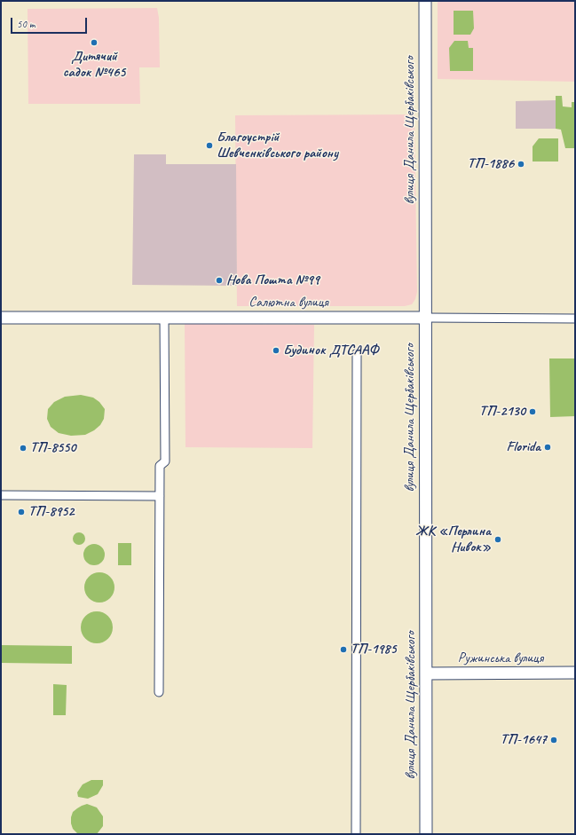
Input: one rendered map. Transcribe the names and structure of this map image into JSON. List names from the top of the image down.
{
  "streets": {
    "main road": ["вулиця Данила Щербаківського", "Салютна вулиця", "Ружинська вулиця"]
  },
  "crossings": [
    ["вулиця Данила Щербаківського", "Салютна вулиця"],
    ["вулиця Данила Щербаківського", "Ружинська вулиця"]
  ],
  "places": [
    "Дитячий садок №465",
    "Благоустрій Шевченківського району",
    "ТП-1886",
    "Нова Пошта №99",
    "Будинок ДТСААФ",
    "ТП-2130",
    "Florida",
    "ТП-8550",
    "ТП-8952",
    "ЖК «Перлина Нивок»",
    "ТП-1985",
    "ТП-1647"
  ],
  "scale_bar": "50 m"
}
